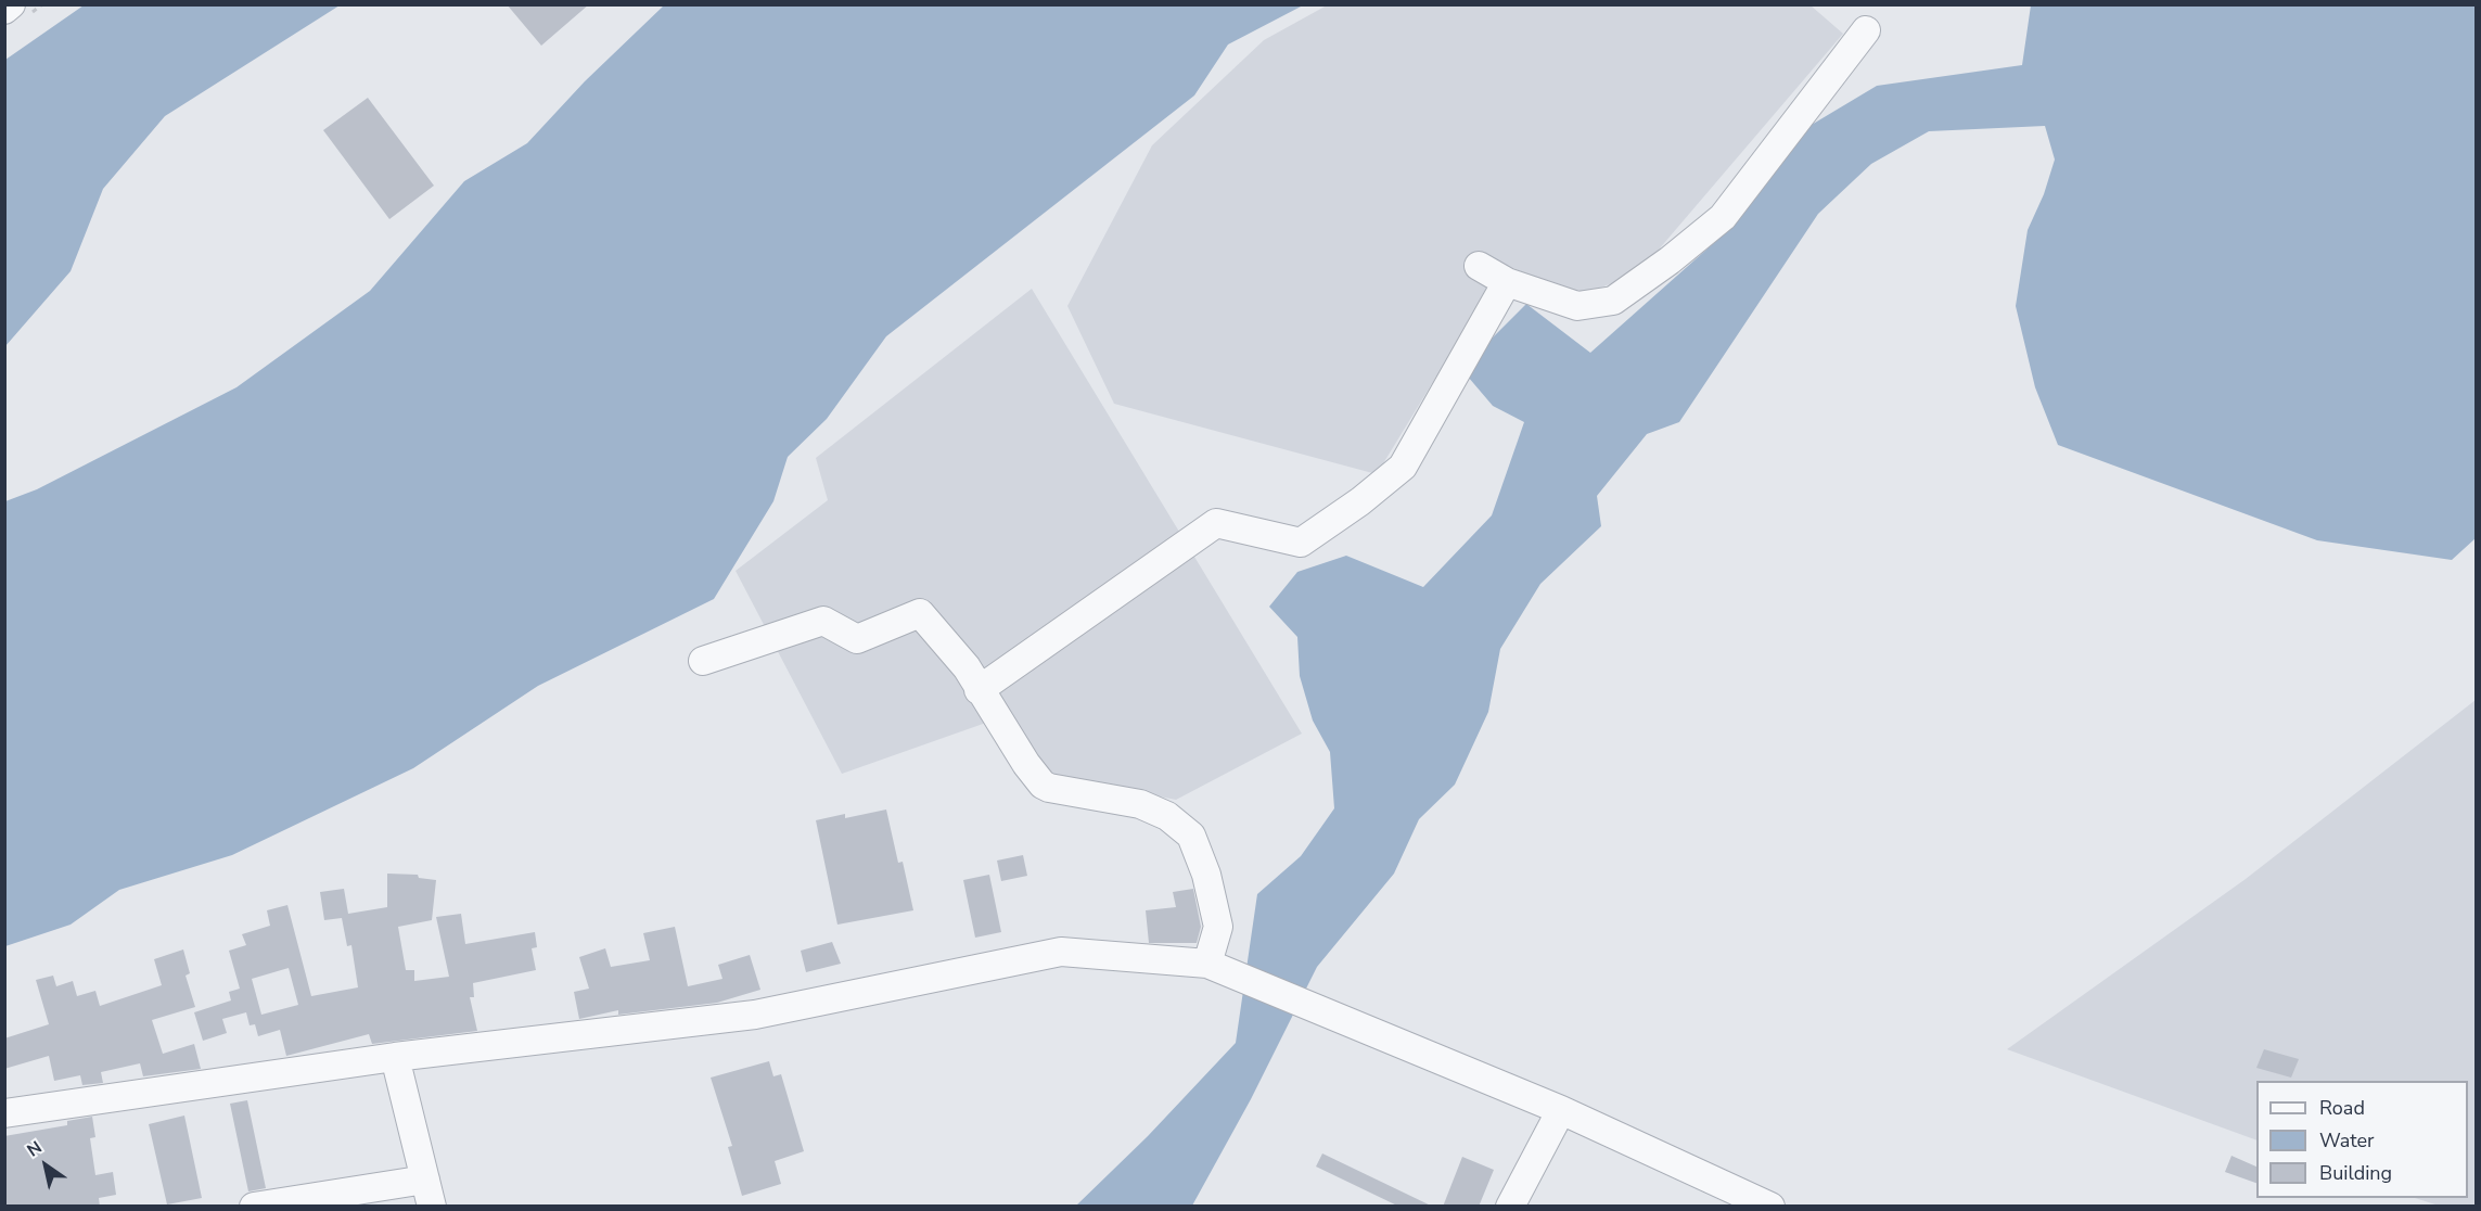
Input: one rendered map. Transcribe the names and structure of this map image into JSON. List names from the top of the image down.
{
  "legend": ["Road", "Water", "Building"],
  "north": "top left"
}
